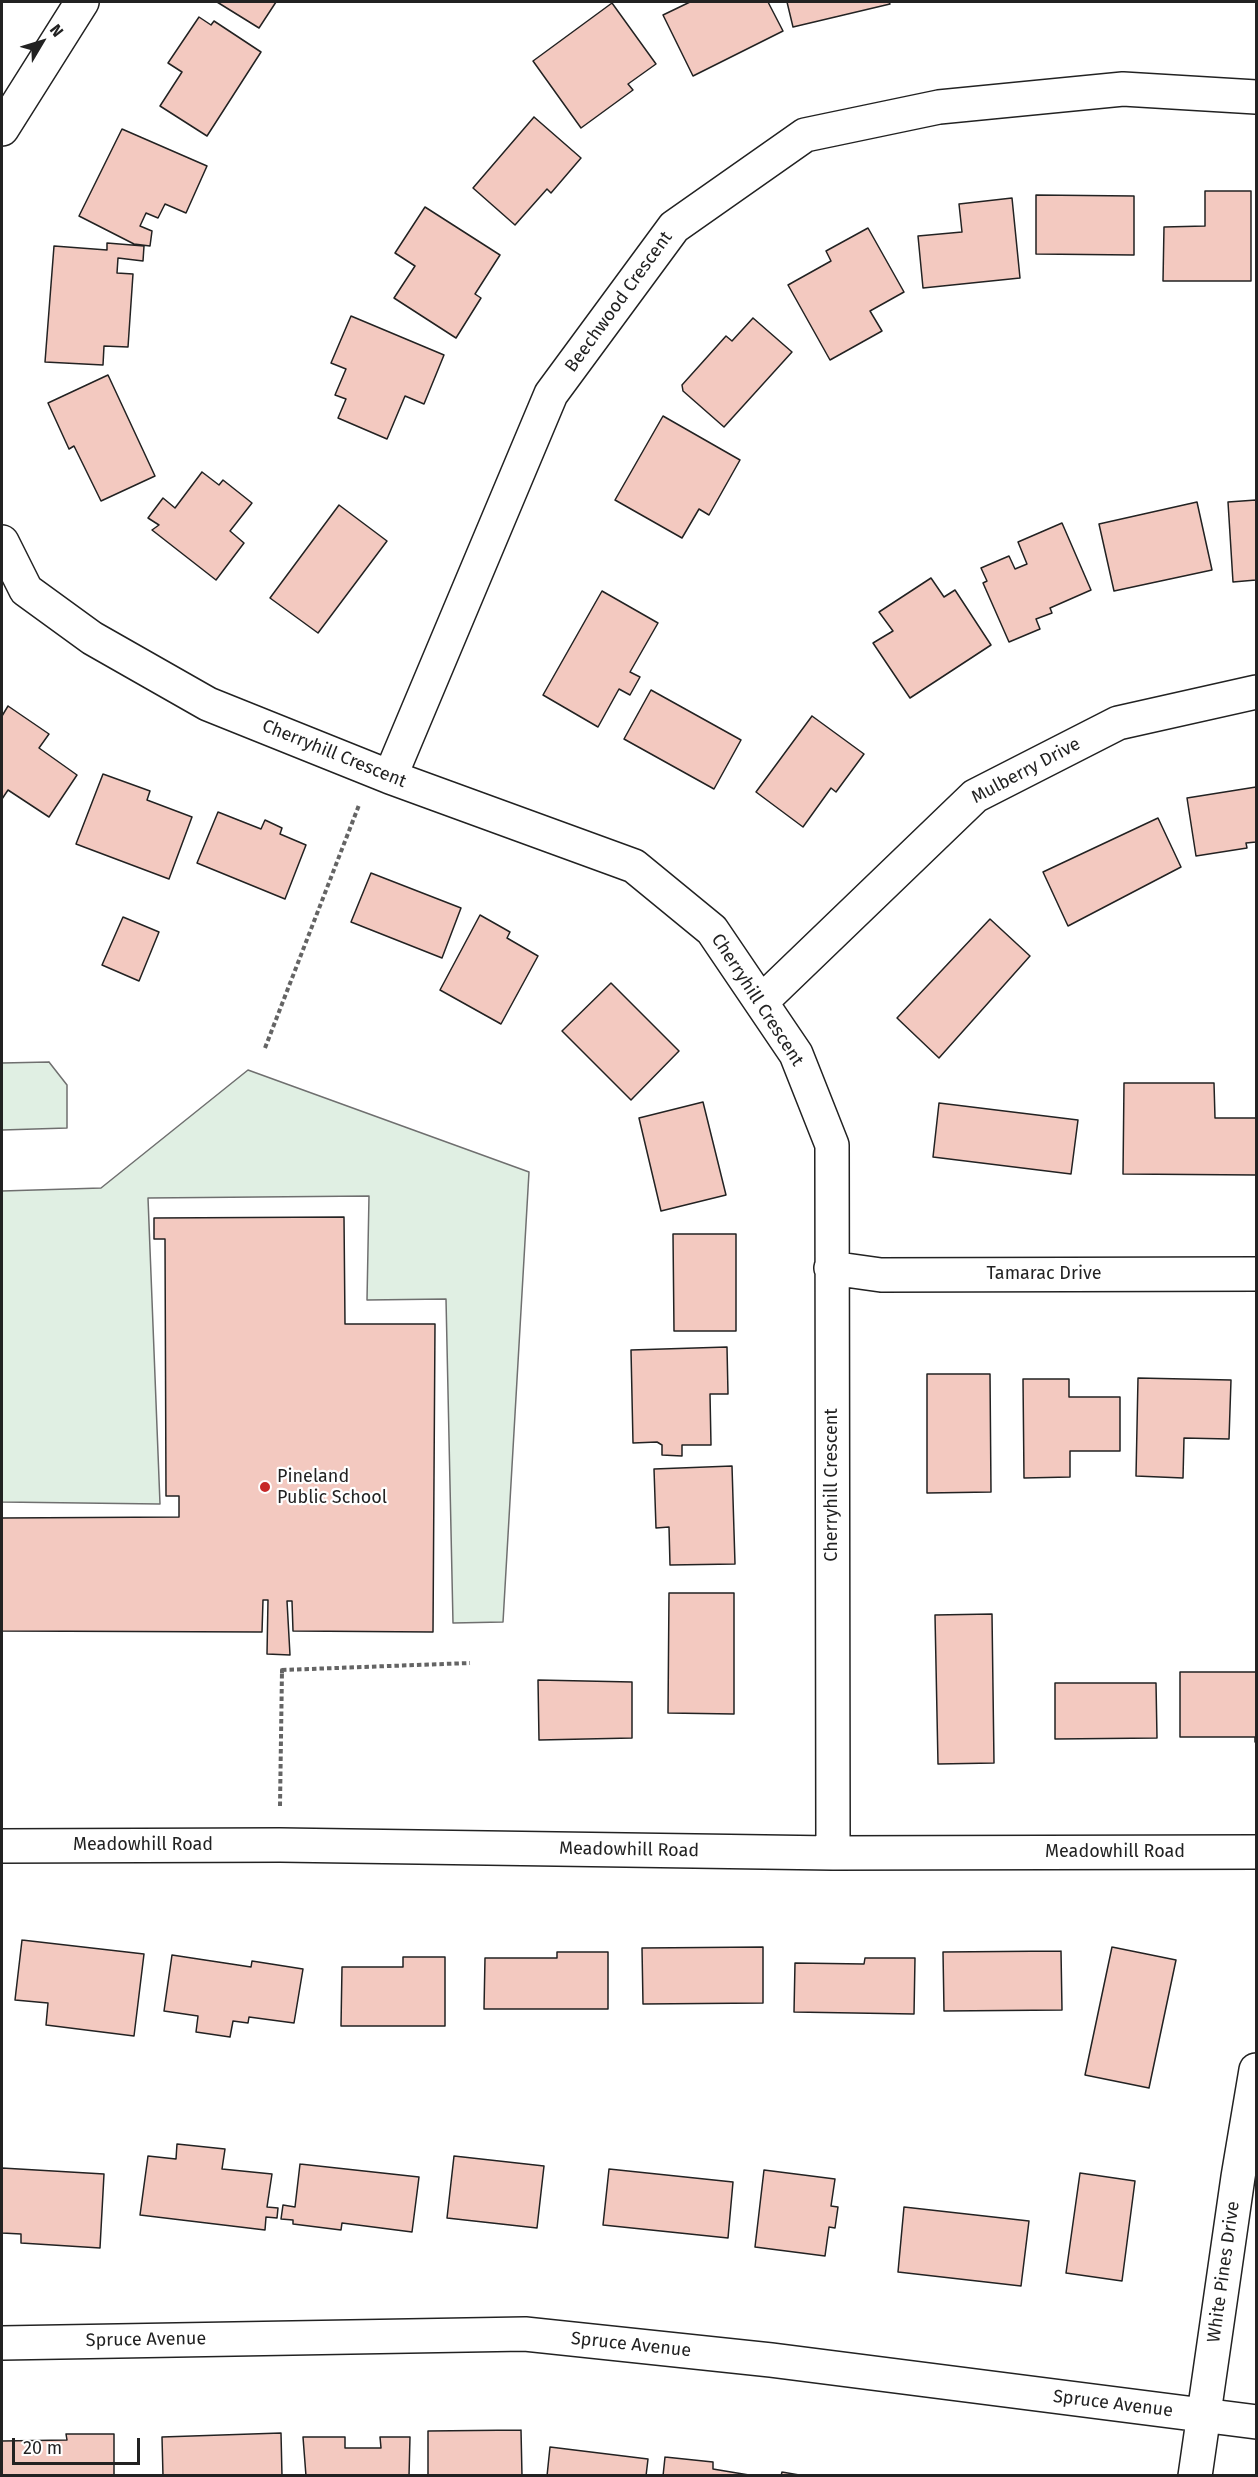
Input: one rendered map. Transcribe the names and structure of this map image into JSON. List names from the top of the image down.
{
  "streets": {
    "street": [
      "Beechwood Crescent",
      "Cherryhill Crescent",
      "Mulberry Drive",
      "Tamarac Drive",
      "Meadowhill Road",
      "White Pines Drive",
      "Spruce Avenue"
    ]
  },
  "crossings": [
    ["Beechwood Crescent", "Cherryhill Crescent"],
    ["Cherryhill Crescent", "Mulberry Drive"],
    ["Cherryhill Crescent", "Tamarac Drive"],
    ["Cherryhill Crescent", "Meadowhill Road"],
    ["White Pines Drive", "Spruce Avenue"]
  ],
  "places": ["Pineland Public School"],
  "scale_bar": "20 m",
  "north": "top right"
}
